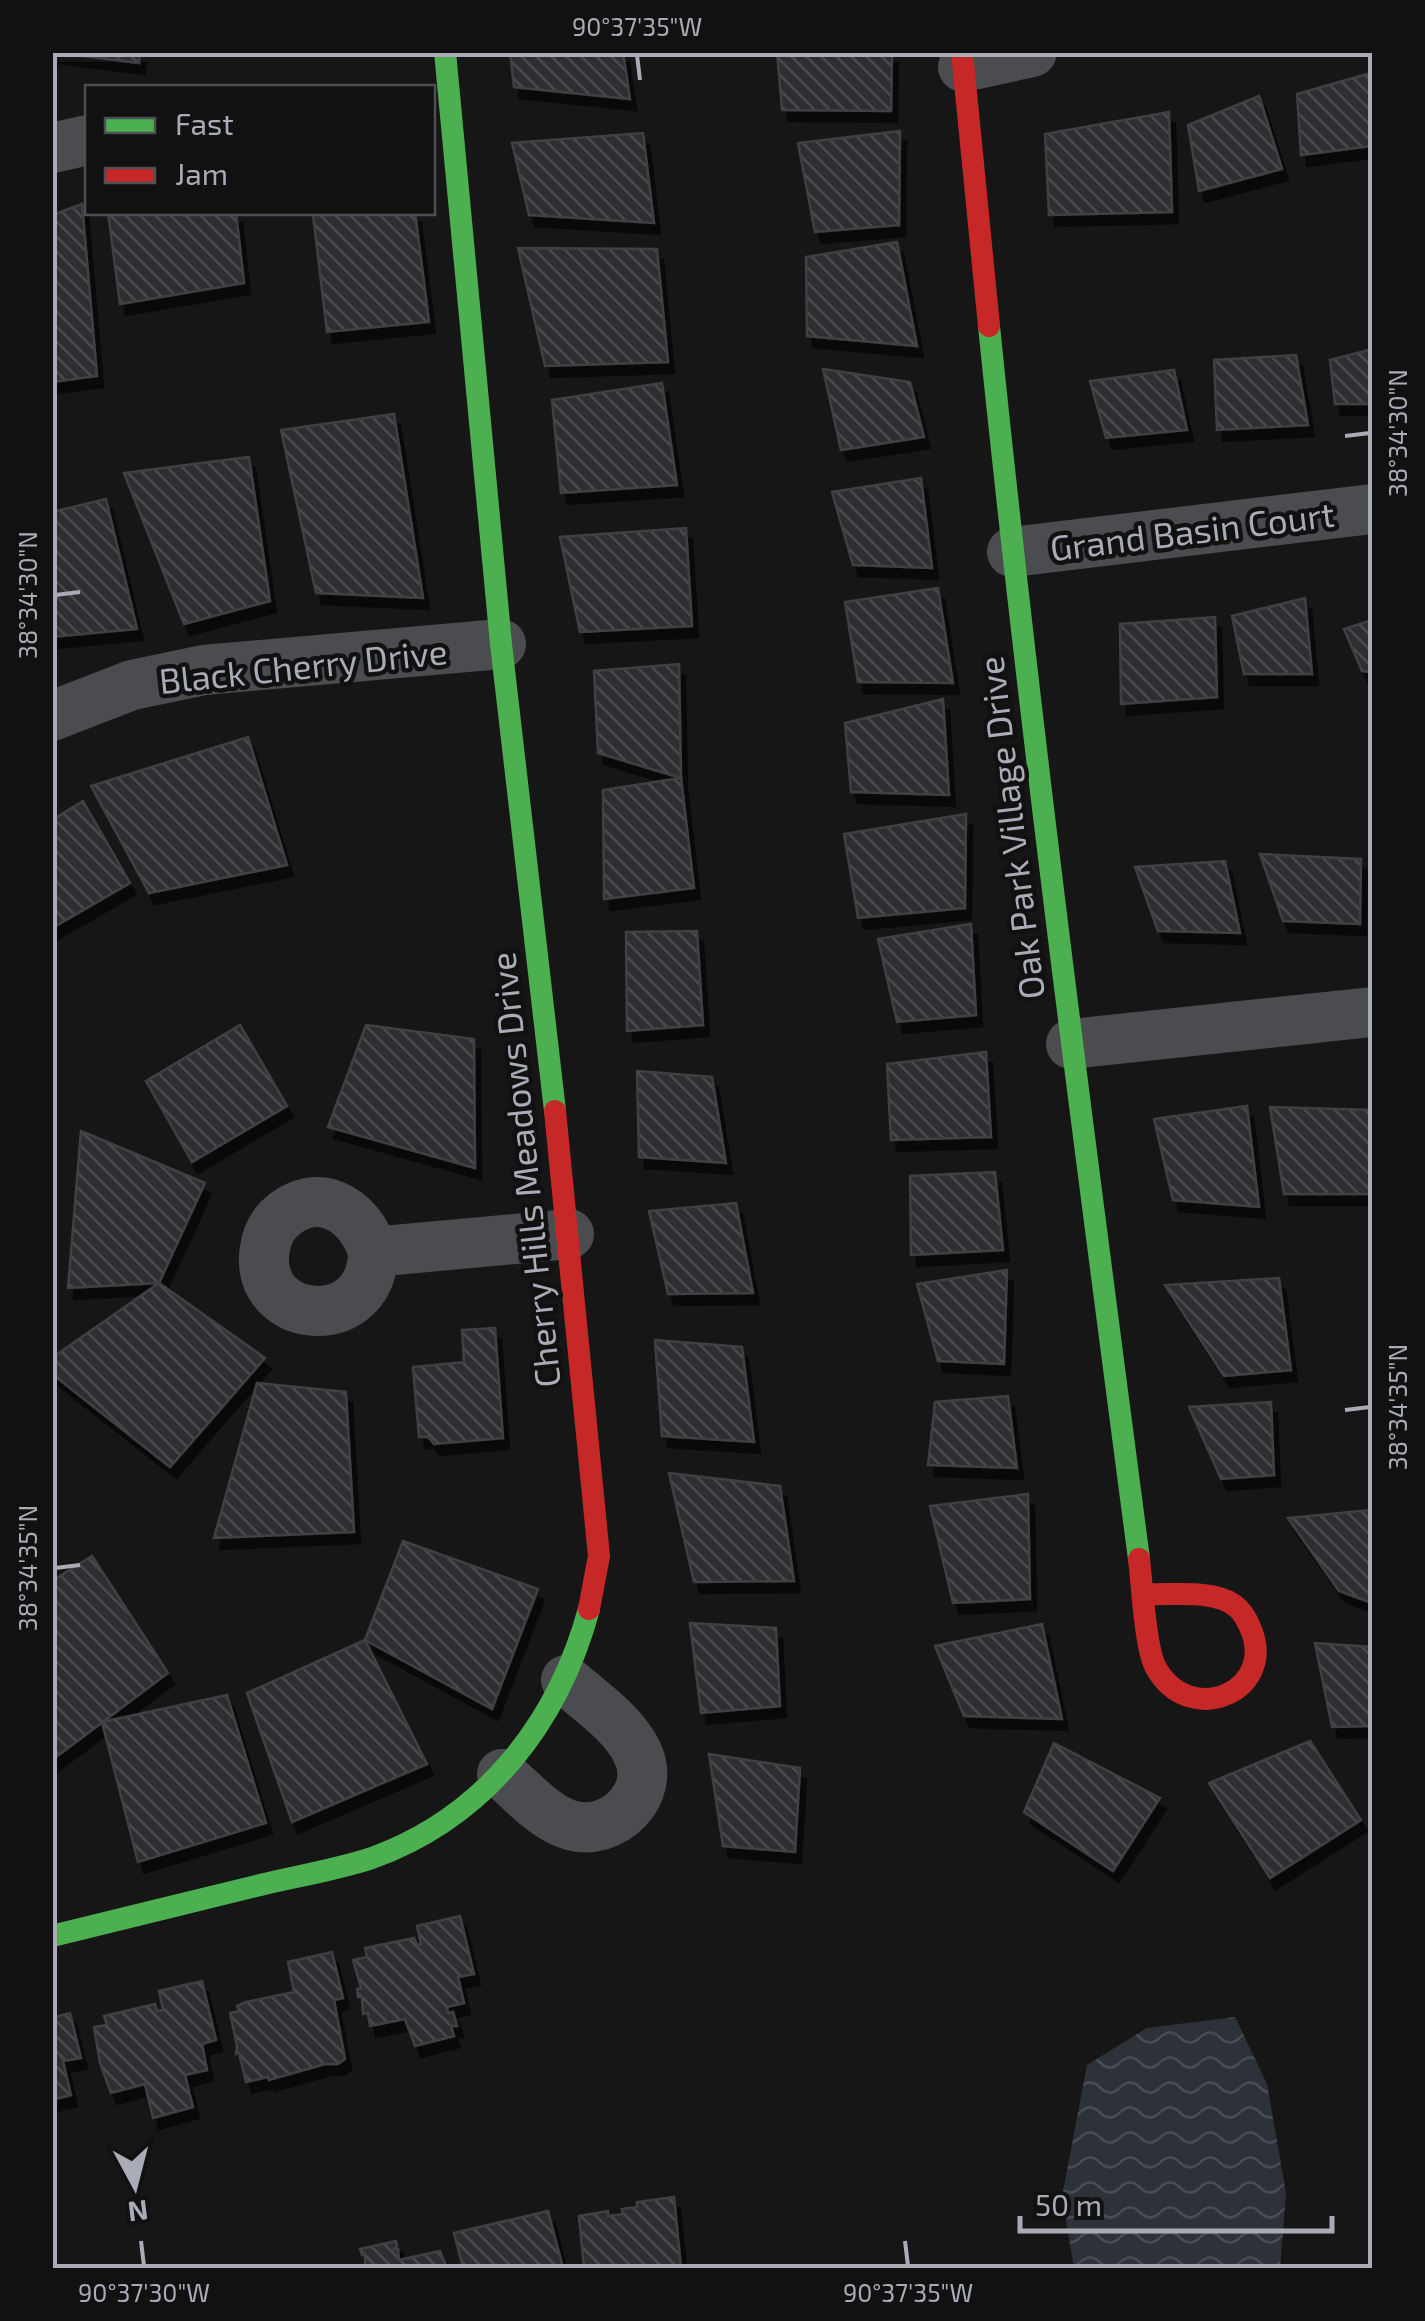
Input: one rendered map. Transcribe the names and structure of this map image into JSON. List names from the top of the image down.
{
  "streets": {
    "street": [
      "Grand Basin Court",
      "Black Cherry Drive",
      "Oak Park Village Drive",
      "Cherry Hills Meadows Drive"
    ]
  },
  "crossings": [
    ["Grand Basin Court", "Oak Park Village Drive"],
    ["Black Cherry Drive", "Cherry Hills Meadows Drive"]
  ],
  "legend": ["Fast", "Jam"],
  "scale_bar": "50 m",
  "north": "bottom",
  "coordinates": [
    "90°37'35\"W",
    "38°34'30\"N",
    "38°34'35\"N",
    "90°37'30\"W"
  ]
}
